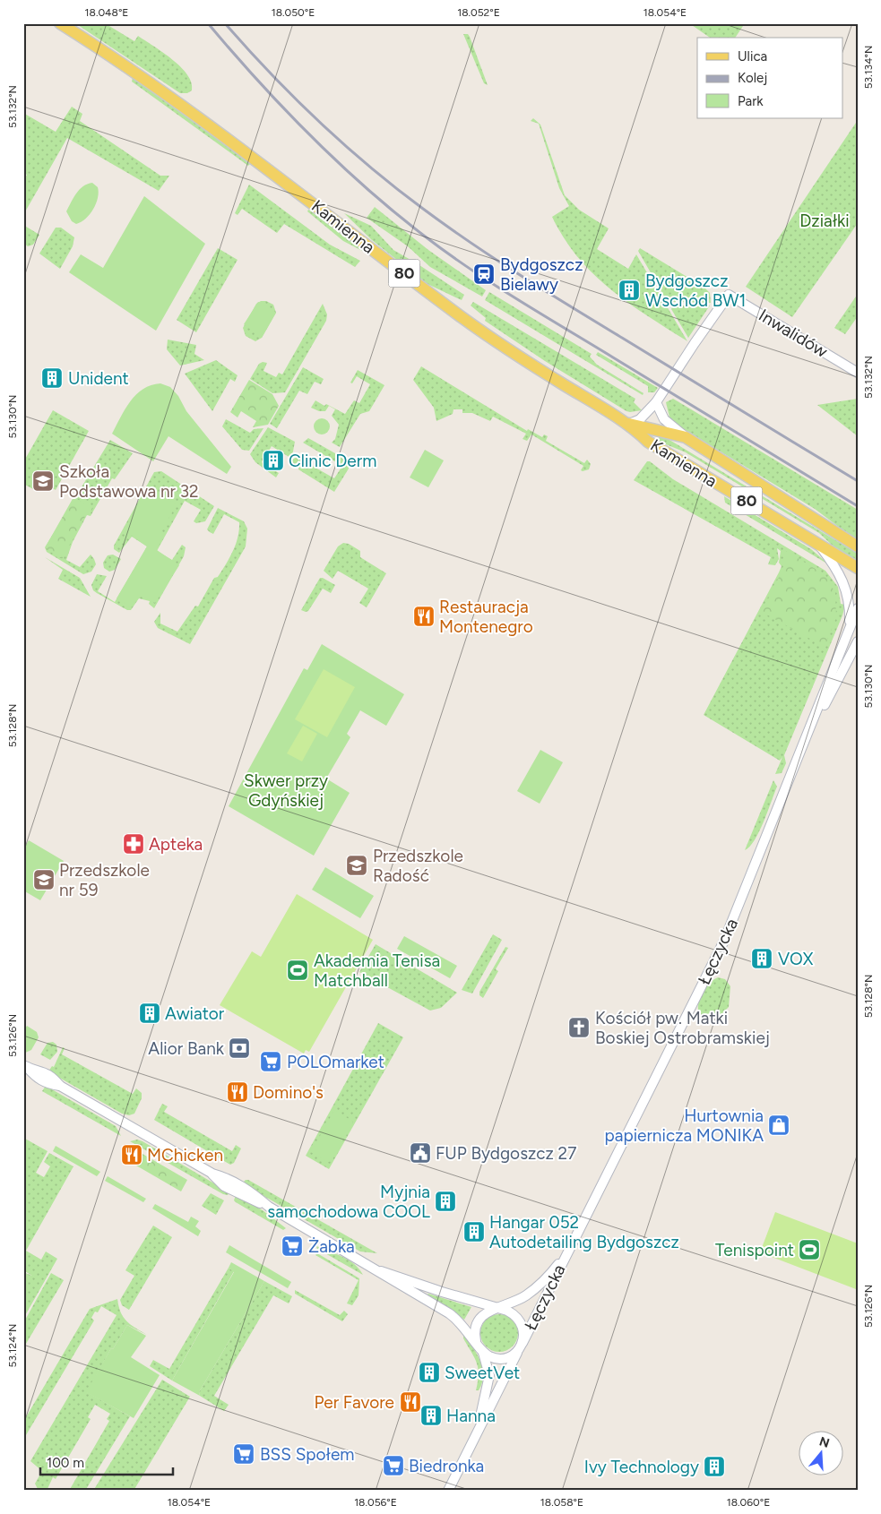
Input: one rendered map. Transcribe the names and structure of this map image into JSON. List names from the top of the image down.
{
  "streets": {
    "main road": ["Kamienna", "80"],
    "street": ["Inwalidów", "Łęczycka"]
  },
  "parks": ["Działki", "Skwer przy Gdyńskiej"],
  "places": {
    "station": ["Bydgoszcz Bielawy"],
    "building": [
      "Bydgoszcz Wschód BW1",
      "Unident",
      "Clinic Derm",
      "VOX",
      "Awiator",
      "Myjnia samochodowa COOL",
      "Hangar 052 Autodetailing Bydgoszcz",
      "SweetVet",
      "Hanna",
      "Ivy Technology"
    ],
    "school or university": ["Szkoła Podstawowa nr 32", "Przedszkole Radość", "Przedszkole nr 59"],
    "restaurant": [
      "Restauracja Montenegro",
      "Domino's",
      "MChicken",
      "Per Favore"
    ],
    "pharmacy": ["Apteka"],
    "sports": ["Akademia Tenisa Matchball", "Tenispoint"],
    "church": ["Kościół pw. Matki Boskiej Ostrobramskiej"],
    "bank": ["Alior Bank"],
    "supermarket": [
      "POLOmarket",
      "Żabka",
      "BSS Społem",
      "Biedronka"
    ],
    "shop": ["Hurtownia papiernicza MONIKA"],
    "public building": ["FUP Bydgoszcz 27"]
  },
  "legend": ["Ulica", "Kolej", "Park"],
  "scale_bar": "100 m",
  "north": "top",
  "coordinates": [
    "18.048°E",
    "18.050°E",
    "18.052°E",
    "18.054°E",
    "53.134°N",
    "53.132°N",
    "53.130°N",
    "53.128°N",
    "53.126°N",
    "53.124°N",
    "18.056°E",
    "18.058°E",
    "18.060°E"
  ]
}
